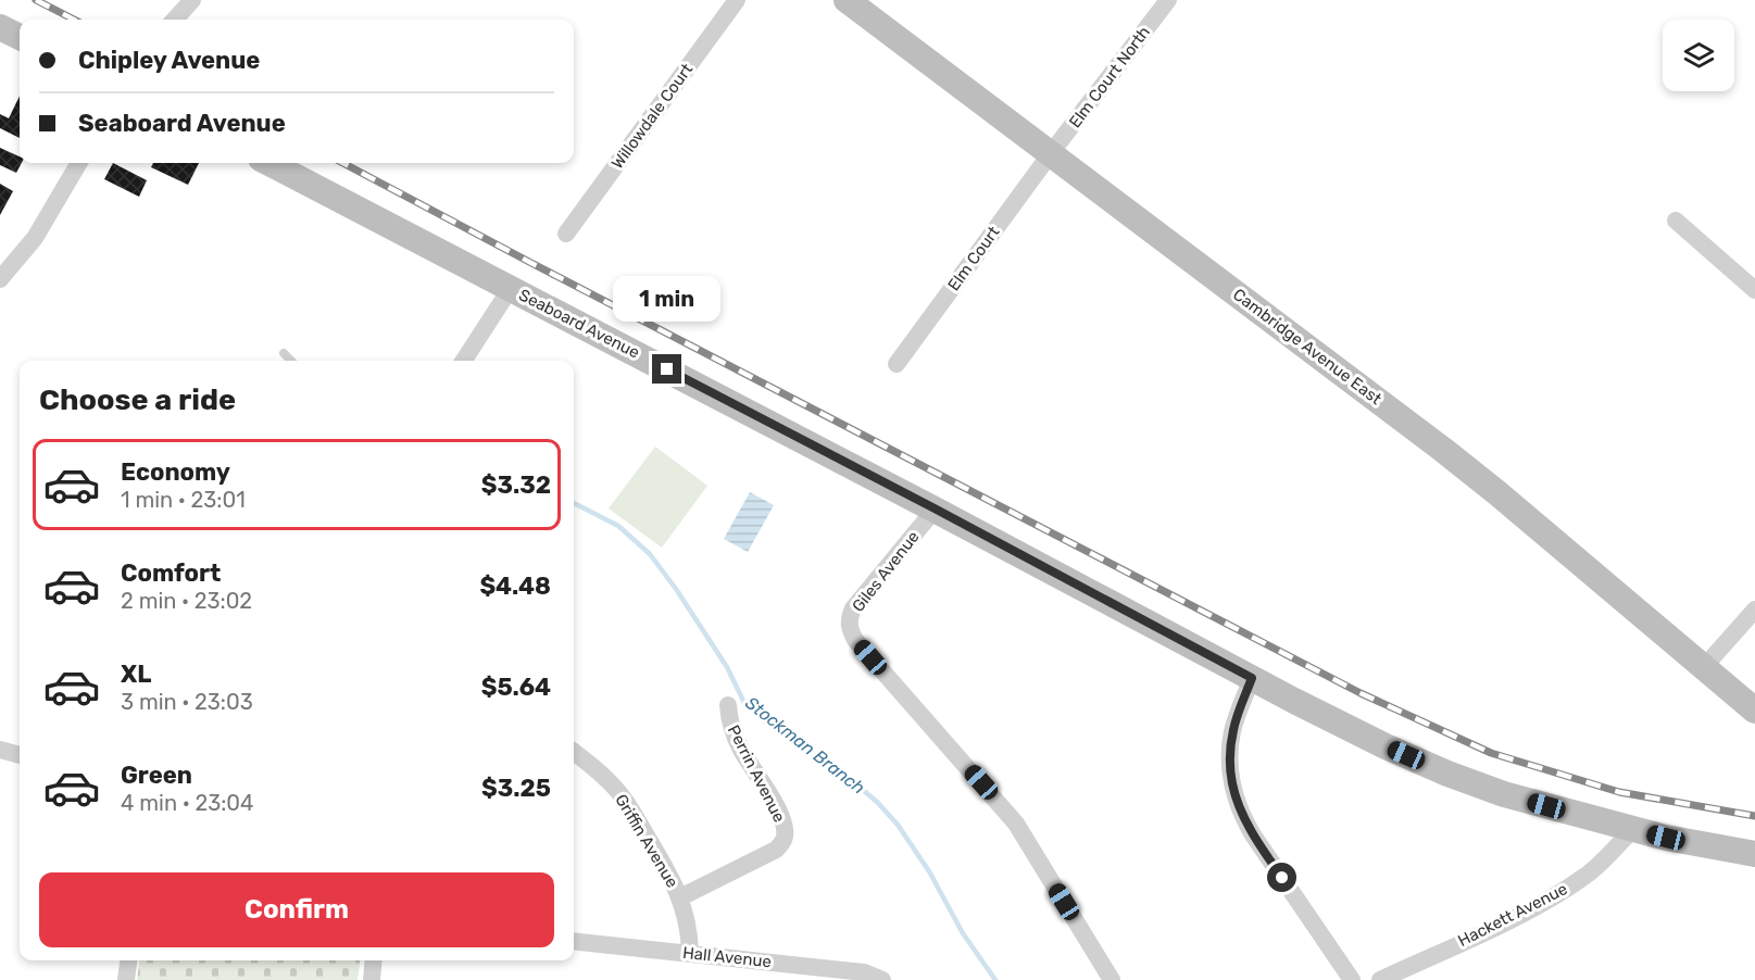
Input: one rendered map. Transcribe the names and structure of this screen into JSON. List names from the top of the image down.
{
  "streets": {
    "main road": ["Seaboard Avenue", "Cambridge Avenue East"],
    "street": [
      "Elm Court North",
      "Willowdale Court",
      "Elm Court",
      "Giles Avenue",
      "Perrin Avenue",
      "Griffin Avenue",
      "Hackett Avenue",
      "Hall Avenue"
    ]
  },
  "crossings": [
    ["Elm Court North", "Elm Court"],
    ["Elm Court North", "Cambridge Avenue East"],
    ["Elm Court", "Cambridge Avenue East"],
    ["Seaboard Avenue", "Giles Avenue"],
    ["Seaboard Avenue", "Hackett Avenue"],
    ["Perrin Avenue", "Griffin Avenue"],
    ["Griffin Avenue", "Hall Avenue"]
  ],
  "water": ["Stockman Branch"],
  "page": {
    "banner": ["Chipley Avenue", "Seaboard Avenue"],
    "bubble": "1 min",
    "heading": "Choose a ride",
    "list": [
      {
        "name": "Economy",
        "note": "1 min · 23:01",
        "value": "$3.32"
      },
      {
        "name": "Comfort",
        "note": "2 min · 23:02",
        "value": "$4.48"
      },
      {
        "name": "XL",
        "note": "3 min · 23:03",
        "value": "$5.64"
      },
      {
        "name": "Green",
        "note": "4 min · 23:04",
        "value": "$3.25"
      }
    ],
    "buttons": "Confirm"
  }
}
